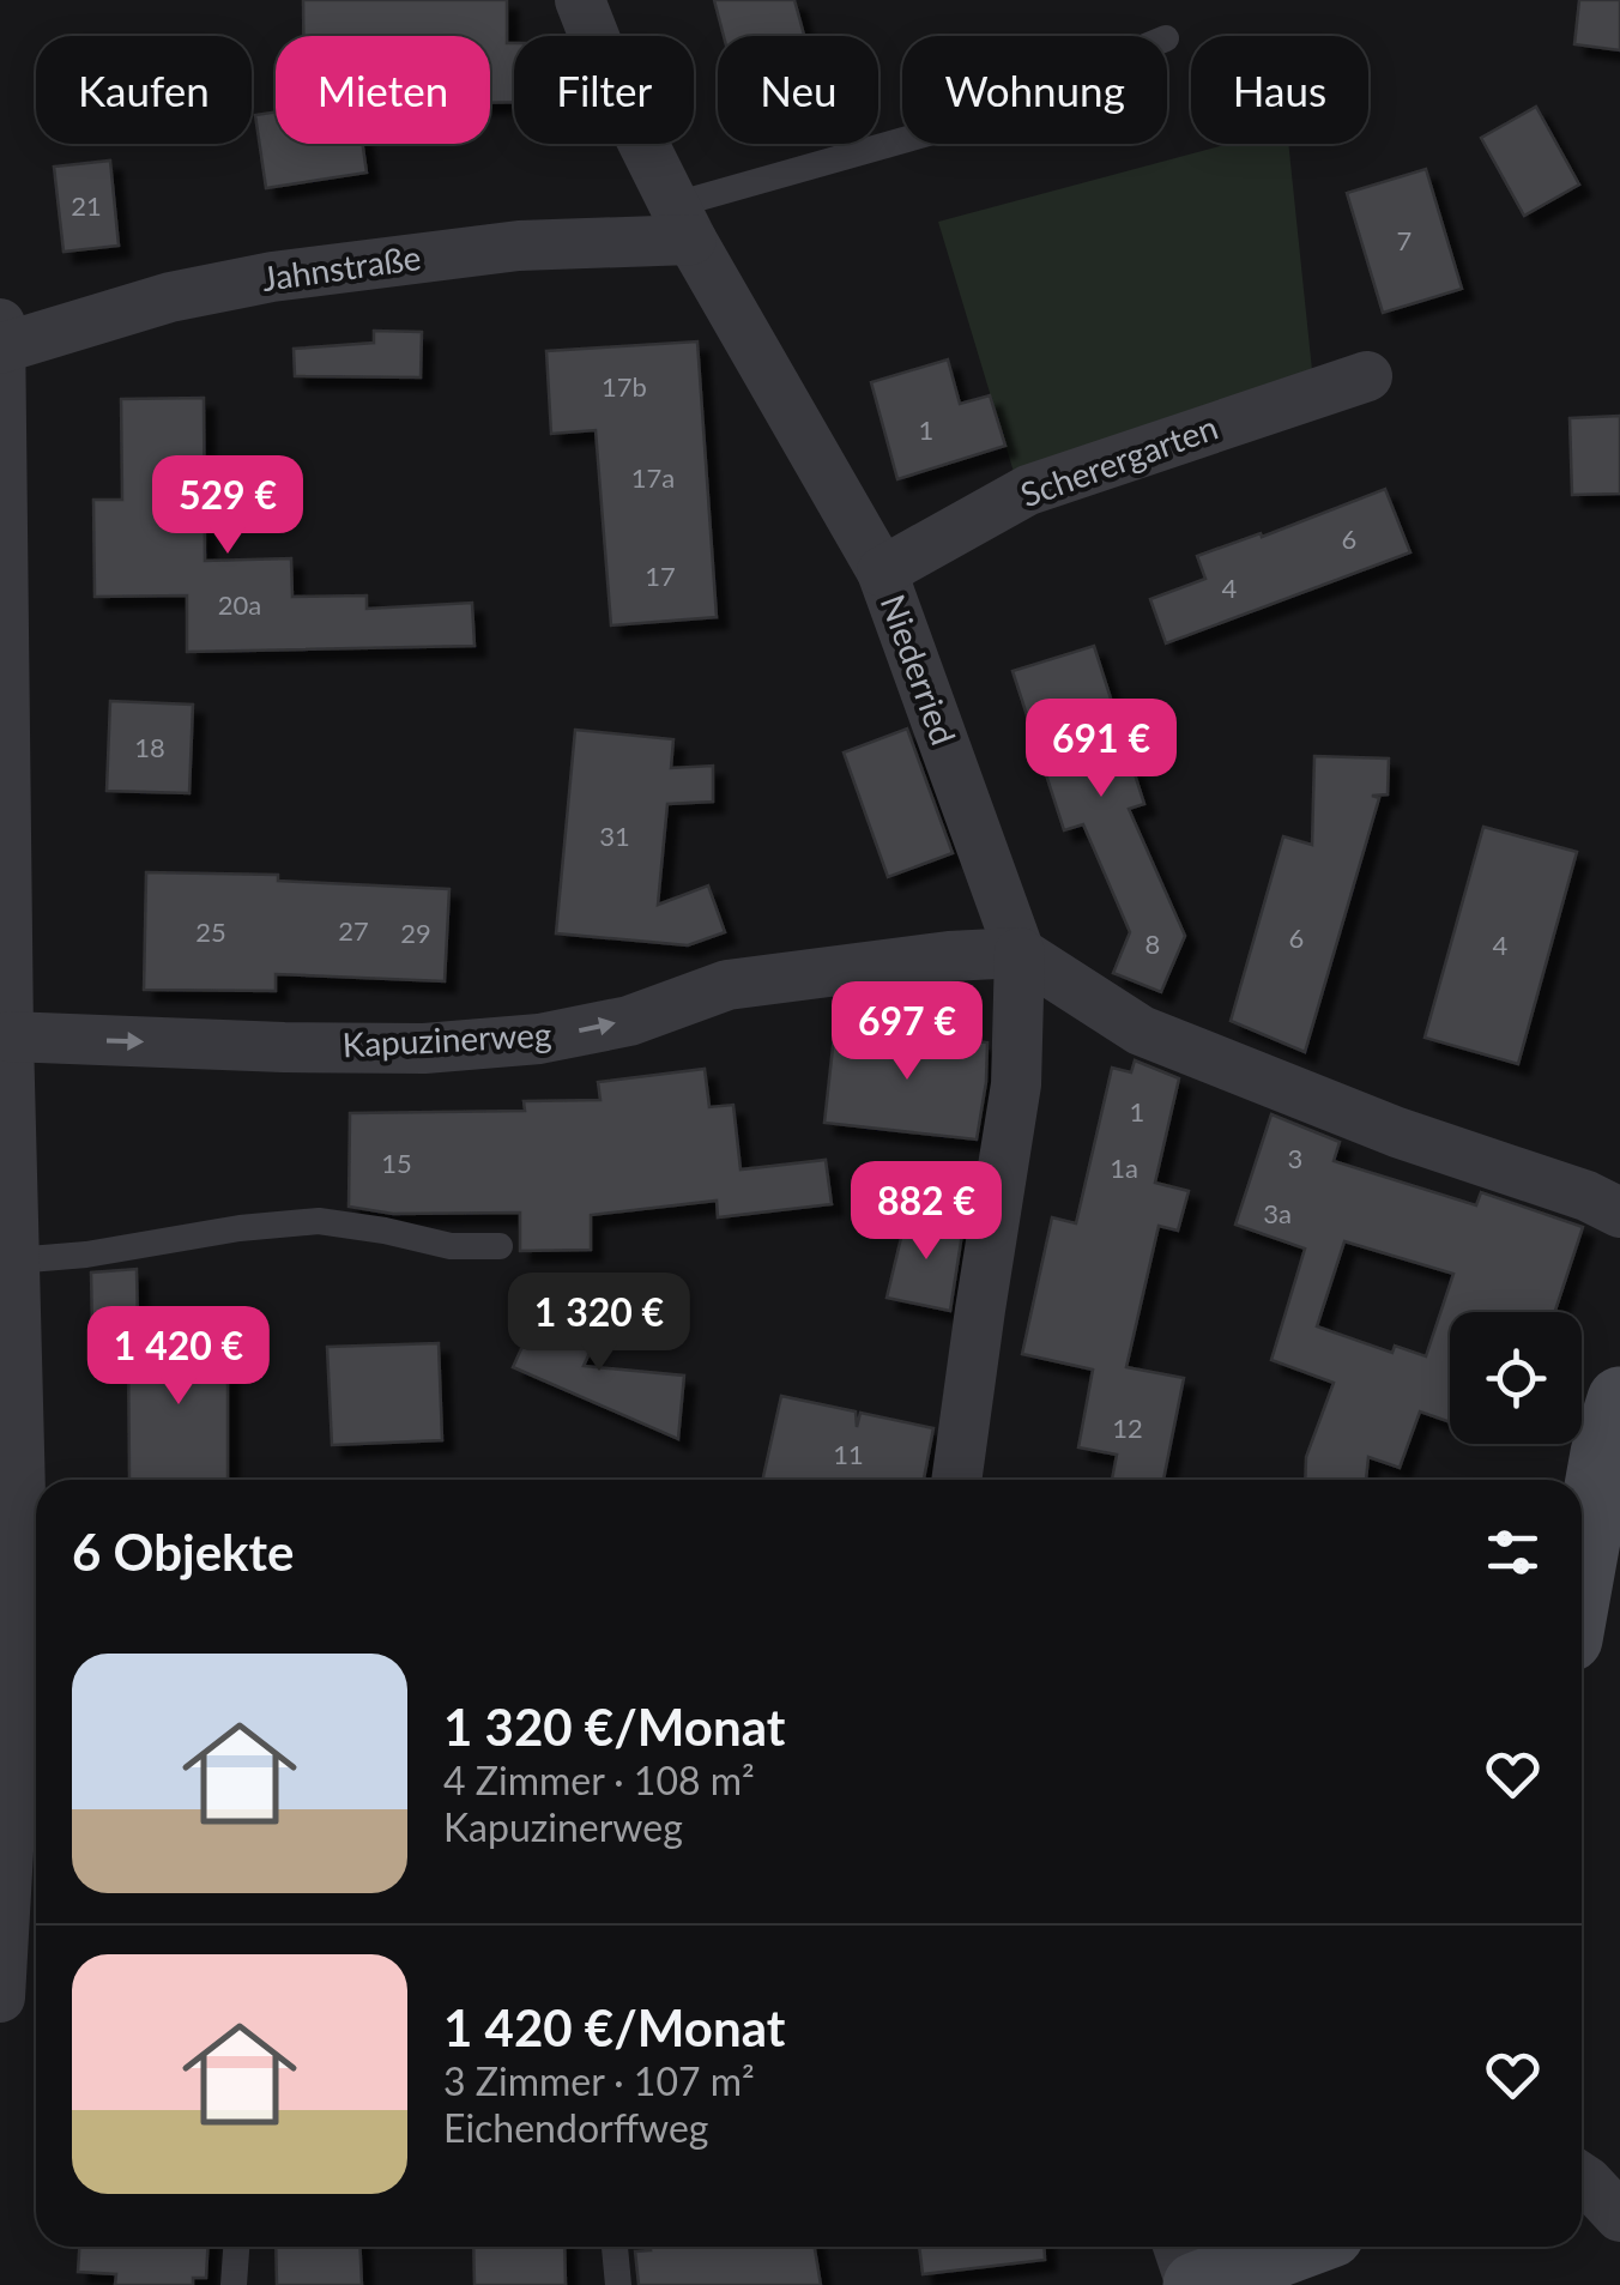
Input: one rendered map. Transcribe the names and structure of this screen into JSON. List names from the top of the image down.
{
  "streets": {
    "street": [
      "Jahnstraße",
      "Scherergarten",
      "Niederried",
      "Kapuzinerweg"
    ]
  },
  "crossings": [
    ["Jahnstraße", "Niederried"],
    ["Scherergarten", "Niederried"],
    ["Niederried", "Kapuzinerweg"]
  ],
  "one_way": ["Kapuzinerweg"],
  "house_numbers": [
    "21",
    "7",
    "17b",
    "1",
    "17a",
    "6",
    "17",
    "4",
    "20a",
    "18",
    "31",
    "27",
    "25",
    "29",
    "6",
    "8",
    "4",
    "1",
    "3",
    "15",
    "1a",
    "3a",
    "12",
    "11"
  ],
  "page": {
    "chip": [
      "Kaufen",
      "Mieten",
      "Filter",
      "Neu",
      "Wohnung",
      "Haus"
    ],
    "price": [
      "529 €",
      "691 €",
      "697 €",
      "882 €",
      "1 320 €",
      "1 420 €"
    ],
    "heading": "6 Objekte",
    "list": [
      {
        "name": "1 320 €/Monat",
        "note": "4 Zimmer · 108 m² · Kapuzinerweg"
      },
      {
        "name": "1 420 €/Monat",
        "note": "3 Zimmer · 107 m² · Eichendorffweg"
      }
    ]
  }
}
